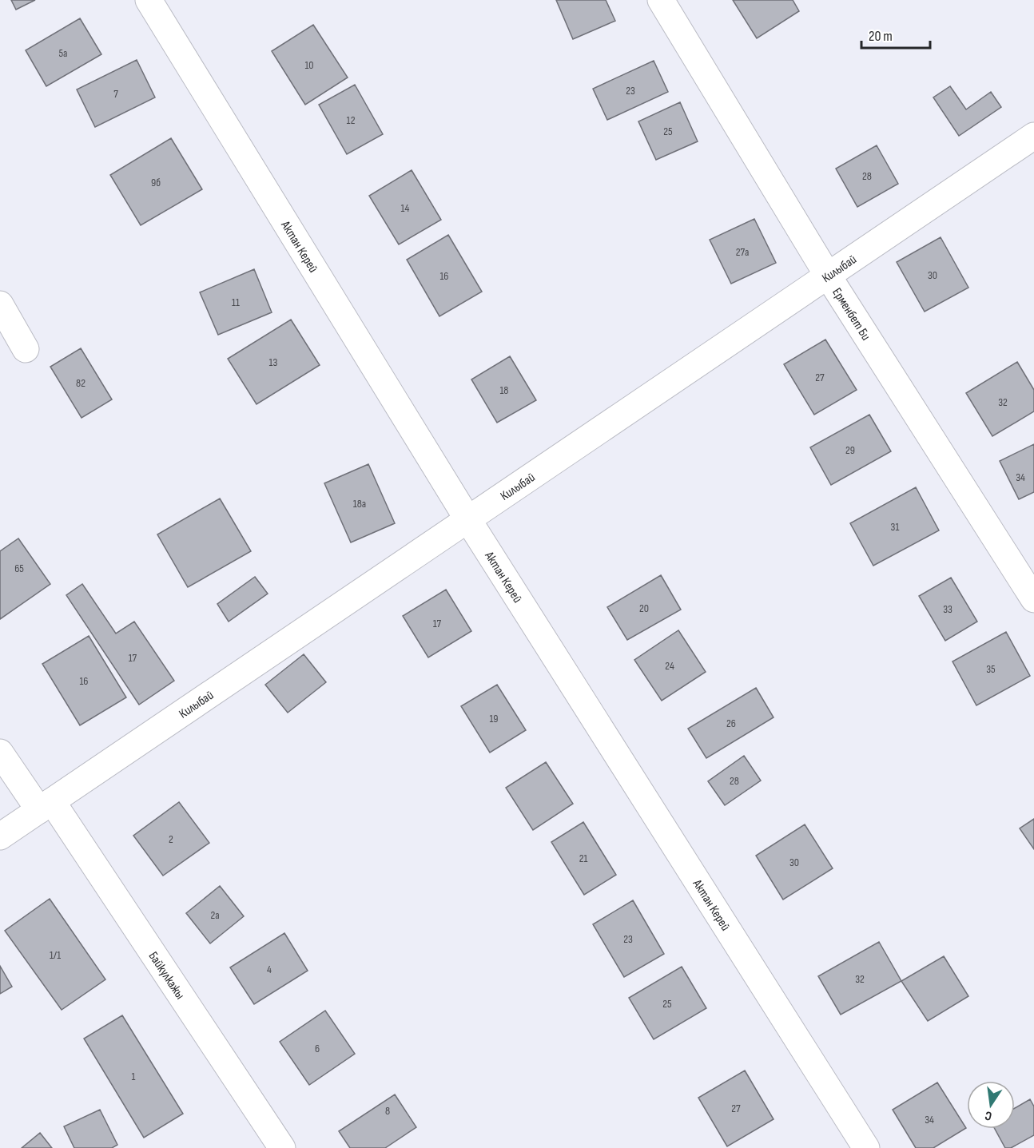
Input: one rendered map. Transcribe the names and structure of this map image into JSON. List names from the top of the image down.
{
  "streets": {
    "street": [
      "Актан Керей",
      "Килыбай",
      "Ерменбет Би",
      "Байкулкажы"
    ]
  },
  "crossings": [
    ["Актан Керей", "Килыбай"],
    ["Килыбай", "Ерменбет Би"],
    ["Килыбай", "Байкулкажы"]
  ],
  "house_numbers": [
    "5а",
    "10",
    "23",
    "7",
    "12",
    "25",
    "28",
    "9б",
    "14",
    "27а",
    "30",
    "16",
    "11",
    "13",
    "27",
    "82",
    "18",
    "32",
    "29",
    "34",
    "18а",
    "31",
    "65",
    "20",
    "33",
    "17",
    "17",
    "24",
    "35",
    "16",
    "19",
    "26",
    "28",
    "2",
    "21",
    "30",
    "2а",
    "23",
    "1/1",
    "4",
    "32",
    "25",
    "6",
    "1",
    "27",
    "8",
    "34"
  ],
  "scale_bar": "20 m",
  "north": "bottom"
}
